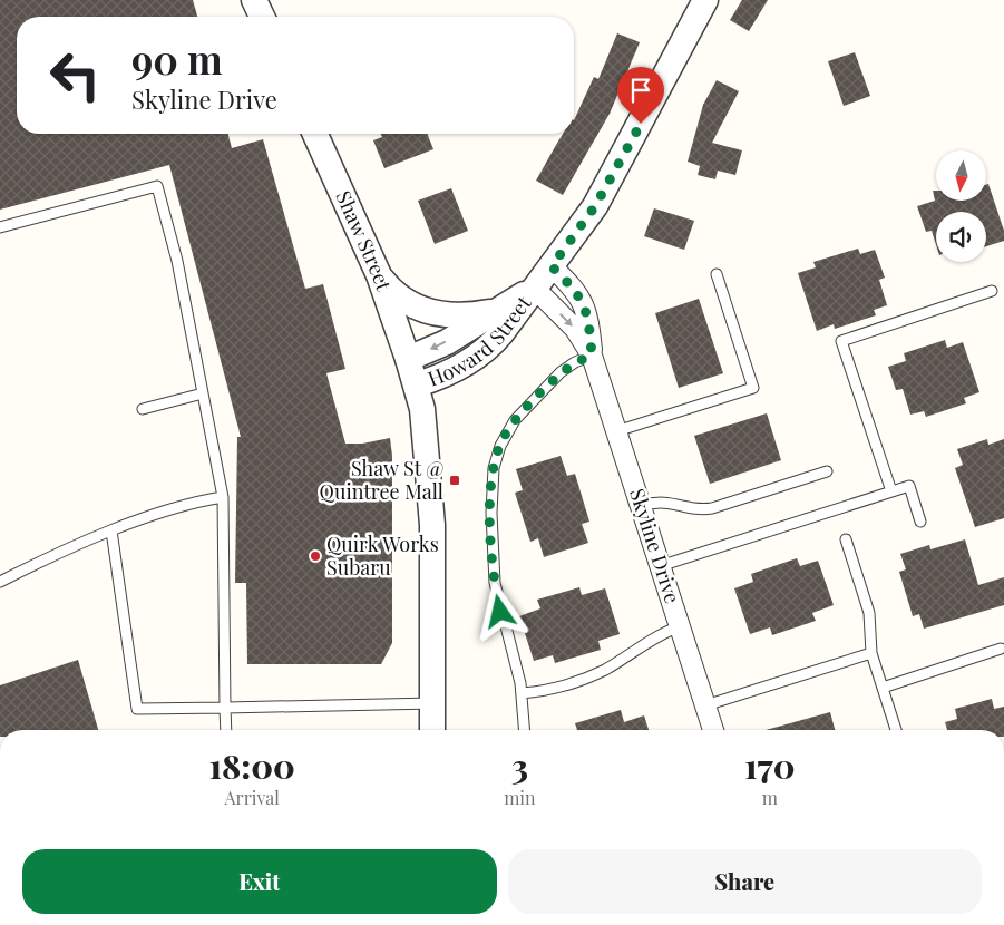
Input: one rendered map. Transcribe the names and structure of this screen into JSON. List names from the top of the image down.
{
  "streets": {
    "street": ["Shaw Street", "Howard Street", "Skyline Drive"]
  },
  "crossings": [
    ["Shaw Street", "Howard Street"],
    ["Howard Street", "Skyline Drive"]
  ],
  "places": {
    "transit": ["Shaw St @ Quintree Mall"],
    "other": ["Quirk Works Subaru"]
  },
  "north": "bottom",
  "page": {
    "turn": ["90 m", "Skyline Drive"],
    "eta": [
      "18:00",
      "Arrival",
      "3",
      "min",
      "170",
      "m"
    ],
    "buttons": ["Exit", "Share"]
  }
}
